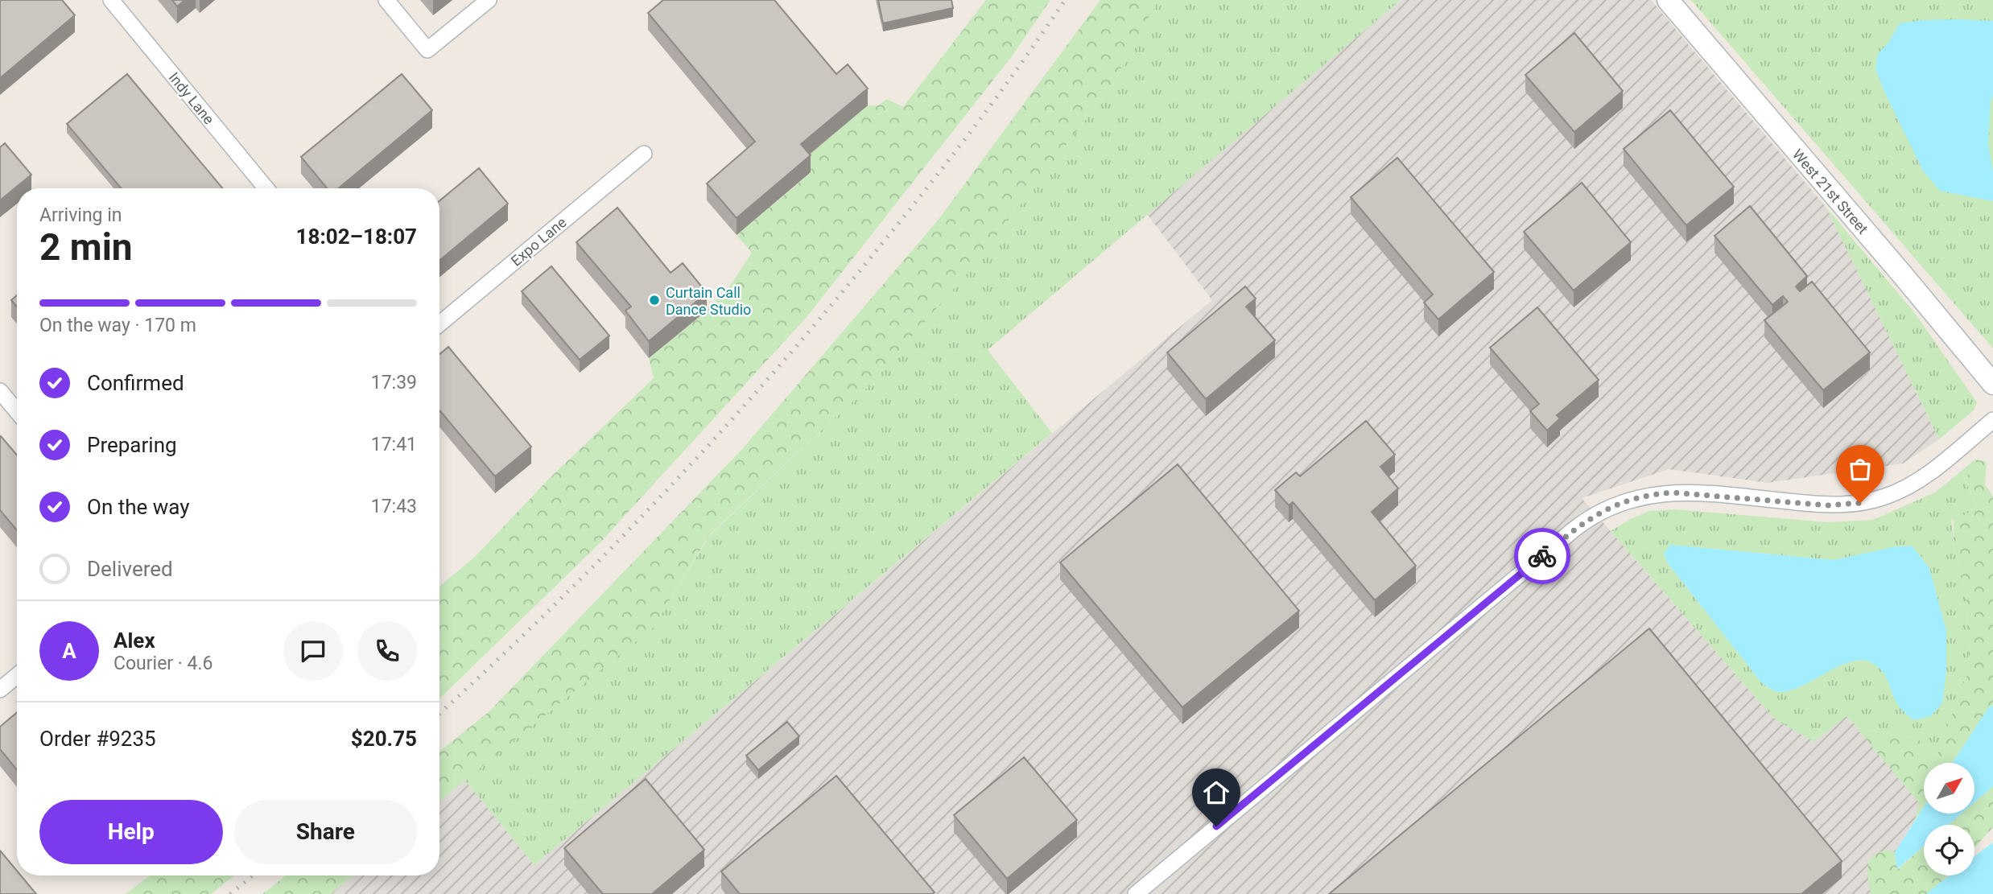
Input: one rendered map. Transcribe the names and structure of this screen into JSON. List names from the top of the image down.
{
  "streets": {
    "street": ["Indy Lane", "West 21st Street", "Expo Lane"]
  },
  "places": ["Curtain Call Dance Studio"],
  "north": "top right",
  "page": {
    "heading": ["2 min", "Arriving in", "18:02–18:07"],
    "panel": [
      "Alex",
      "Courier · 4.6",
      "Order #9235",
      "$20.75"
    ],
    "bar": "On the way · 170 m",
    "list": [
      ["Confirmed", "17:39"],
      ["Preparing", "17:41"],
      ["On the way", "17:43"],
      "Delivered"
    ],
    "round": "A",
    "buttons": ["Help", "Share"]
  }
}
